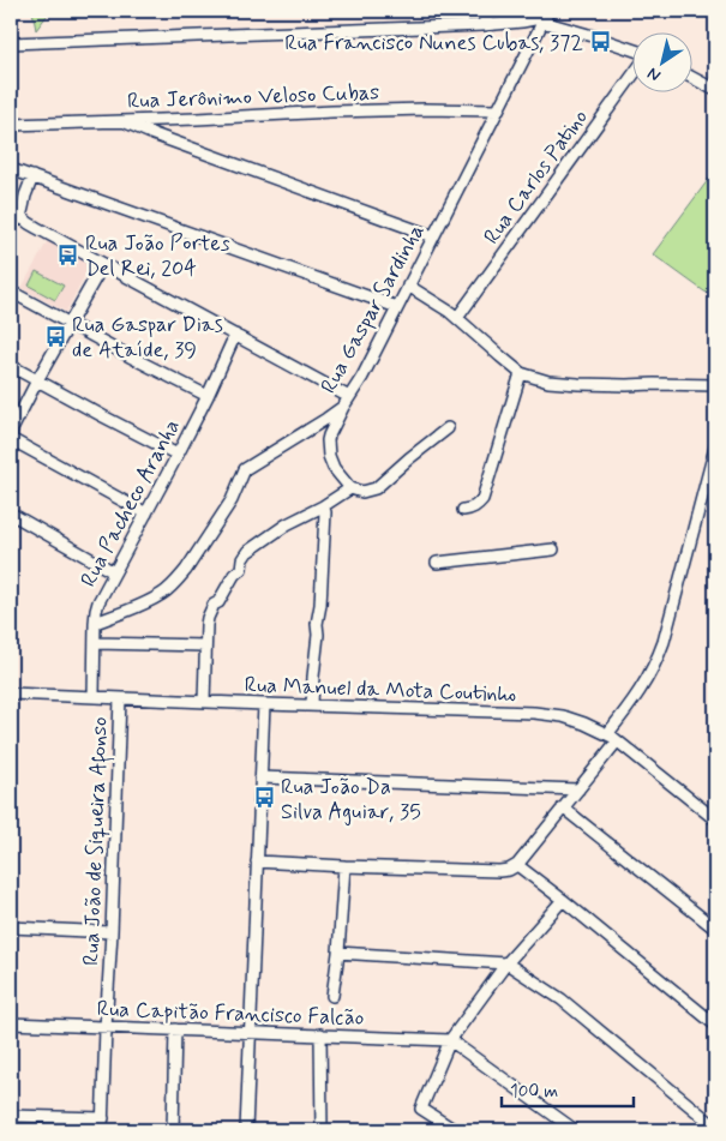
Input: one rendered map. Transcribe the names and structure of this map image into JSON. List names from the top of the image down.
{
  "streets": {
    "street": [
      "Rua Jerônimo Veloso Cubas",
      "Rua Carlos Patino",
      "Rua Gaspar Sardinha",
      "Rua Pacheco Aranha",
      "Rua Manuel da Mota Coutinho",
      "Rua João de Siqueira Afonso",
      "Rua Capitão Francisco Falcão"
    ]
  },
  "crossings": [
    ["Rua Jerônimo Veloso Cubas", "Rua Gaspar Sardinha"],
    ["Rua Gaspar Sardinha", "Rua Pacheco Aranha"],
    ["Rua Pacheco Aranha", "Rua Manuel da Mota Coutinho"],
    ["Rua Manuel da Mota Coutinho", "Rua João de Siqueira Afonso"],
    ["Rua João de Siqueira Afonso", "Rua Capitão Francisco Falcão"]
  ],
  "places": {
    "bus stop": [
      "Rua Francisco Nunes Cubas, 372",
      "Rua João Portes Del Rei, 204",
      "Rua Gaspar Dias de Ataíde, 39",
      "Rua João Da Silva Aguiar, 35"
    ]
  },
  "scale_bar": "100 m",
  "north": "bottom left"
}
